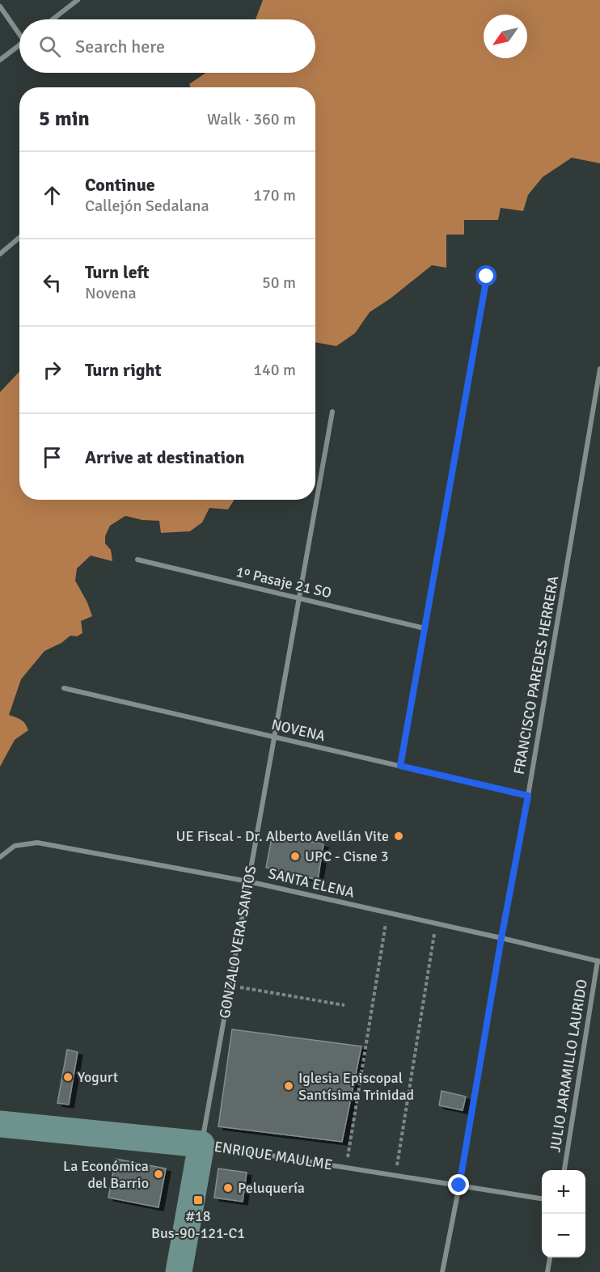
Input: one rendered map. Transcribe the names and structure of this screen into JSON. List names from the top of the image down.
{
  "streets": {
    "street": [
      "1º Pasaje 21 SO",
      "FRANCISCO PAREDES HERRERA",
      "NOVENA",
      "SANTA ELENA",
      "GONZALO VERA SANTOS",
      "JULIO JARAMILLO LAURIDO",
      "ENRIQUE MAULME"
    ]
  },
  "crossings": [
    ["1º Pasaje 21 SO", "GONZALO VERA SANTOS"],
    ["FRANCISCO PAREDES HERRERA", "NOVENA"],
    ["FRANCISCO PAREDES HERRERA", "SANTA ELENA"],
    ["FRANCISCO PAREDES HERRERA", "ENRIQUE MAULME"],
    ["NOVENA", "GONZALO VERA SANTOS"],
    ["SANTA ELENA", "GONZALO VERA SANTOS"],
    ["SANTA ELENA", "JULIO JARAMILLO LAURIDO"],
    ["GONZALO VERA SANTOS", "ENRIQUE MAULME"]
  ],
  "places": {
    "other": [
      "UE Fiscal - Dr. Alberto Avellán Vite",
      "UPC - Cisne 3",
      "Yogurt",
      "Iglesia Episcopal Santísima Trinidad",
      "La Económica del Barrio",
      "Peluquería"
    ],
    "transit": ["#18 Bus-90-121-C1"]
  },
  "north": "bottom left",
  "page": {
    "search": "Search here",
    "heading": ["5 min", "Walk · 360 m"],
    "list": [
      ["Continue", "Callejón Sedalana", "170 m"],
      ["Turn left", "Novena", "50 m"],
      ["Turn right", "140 m"],
      "Arrive at destination"
    ],
    "map_buttons": ["+", "−"]
  }
}
